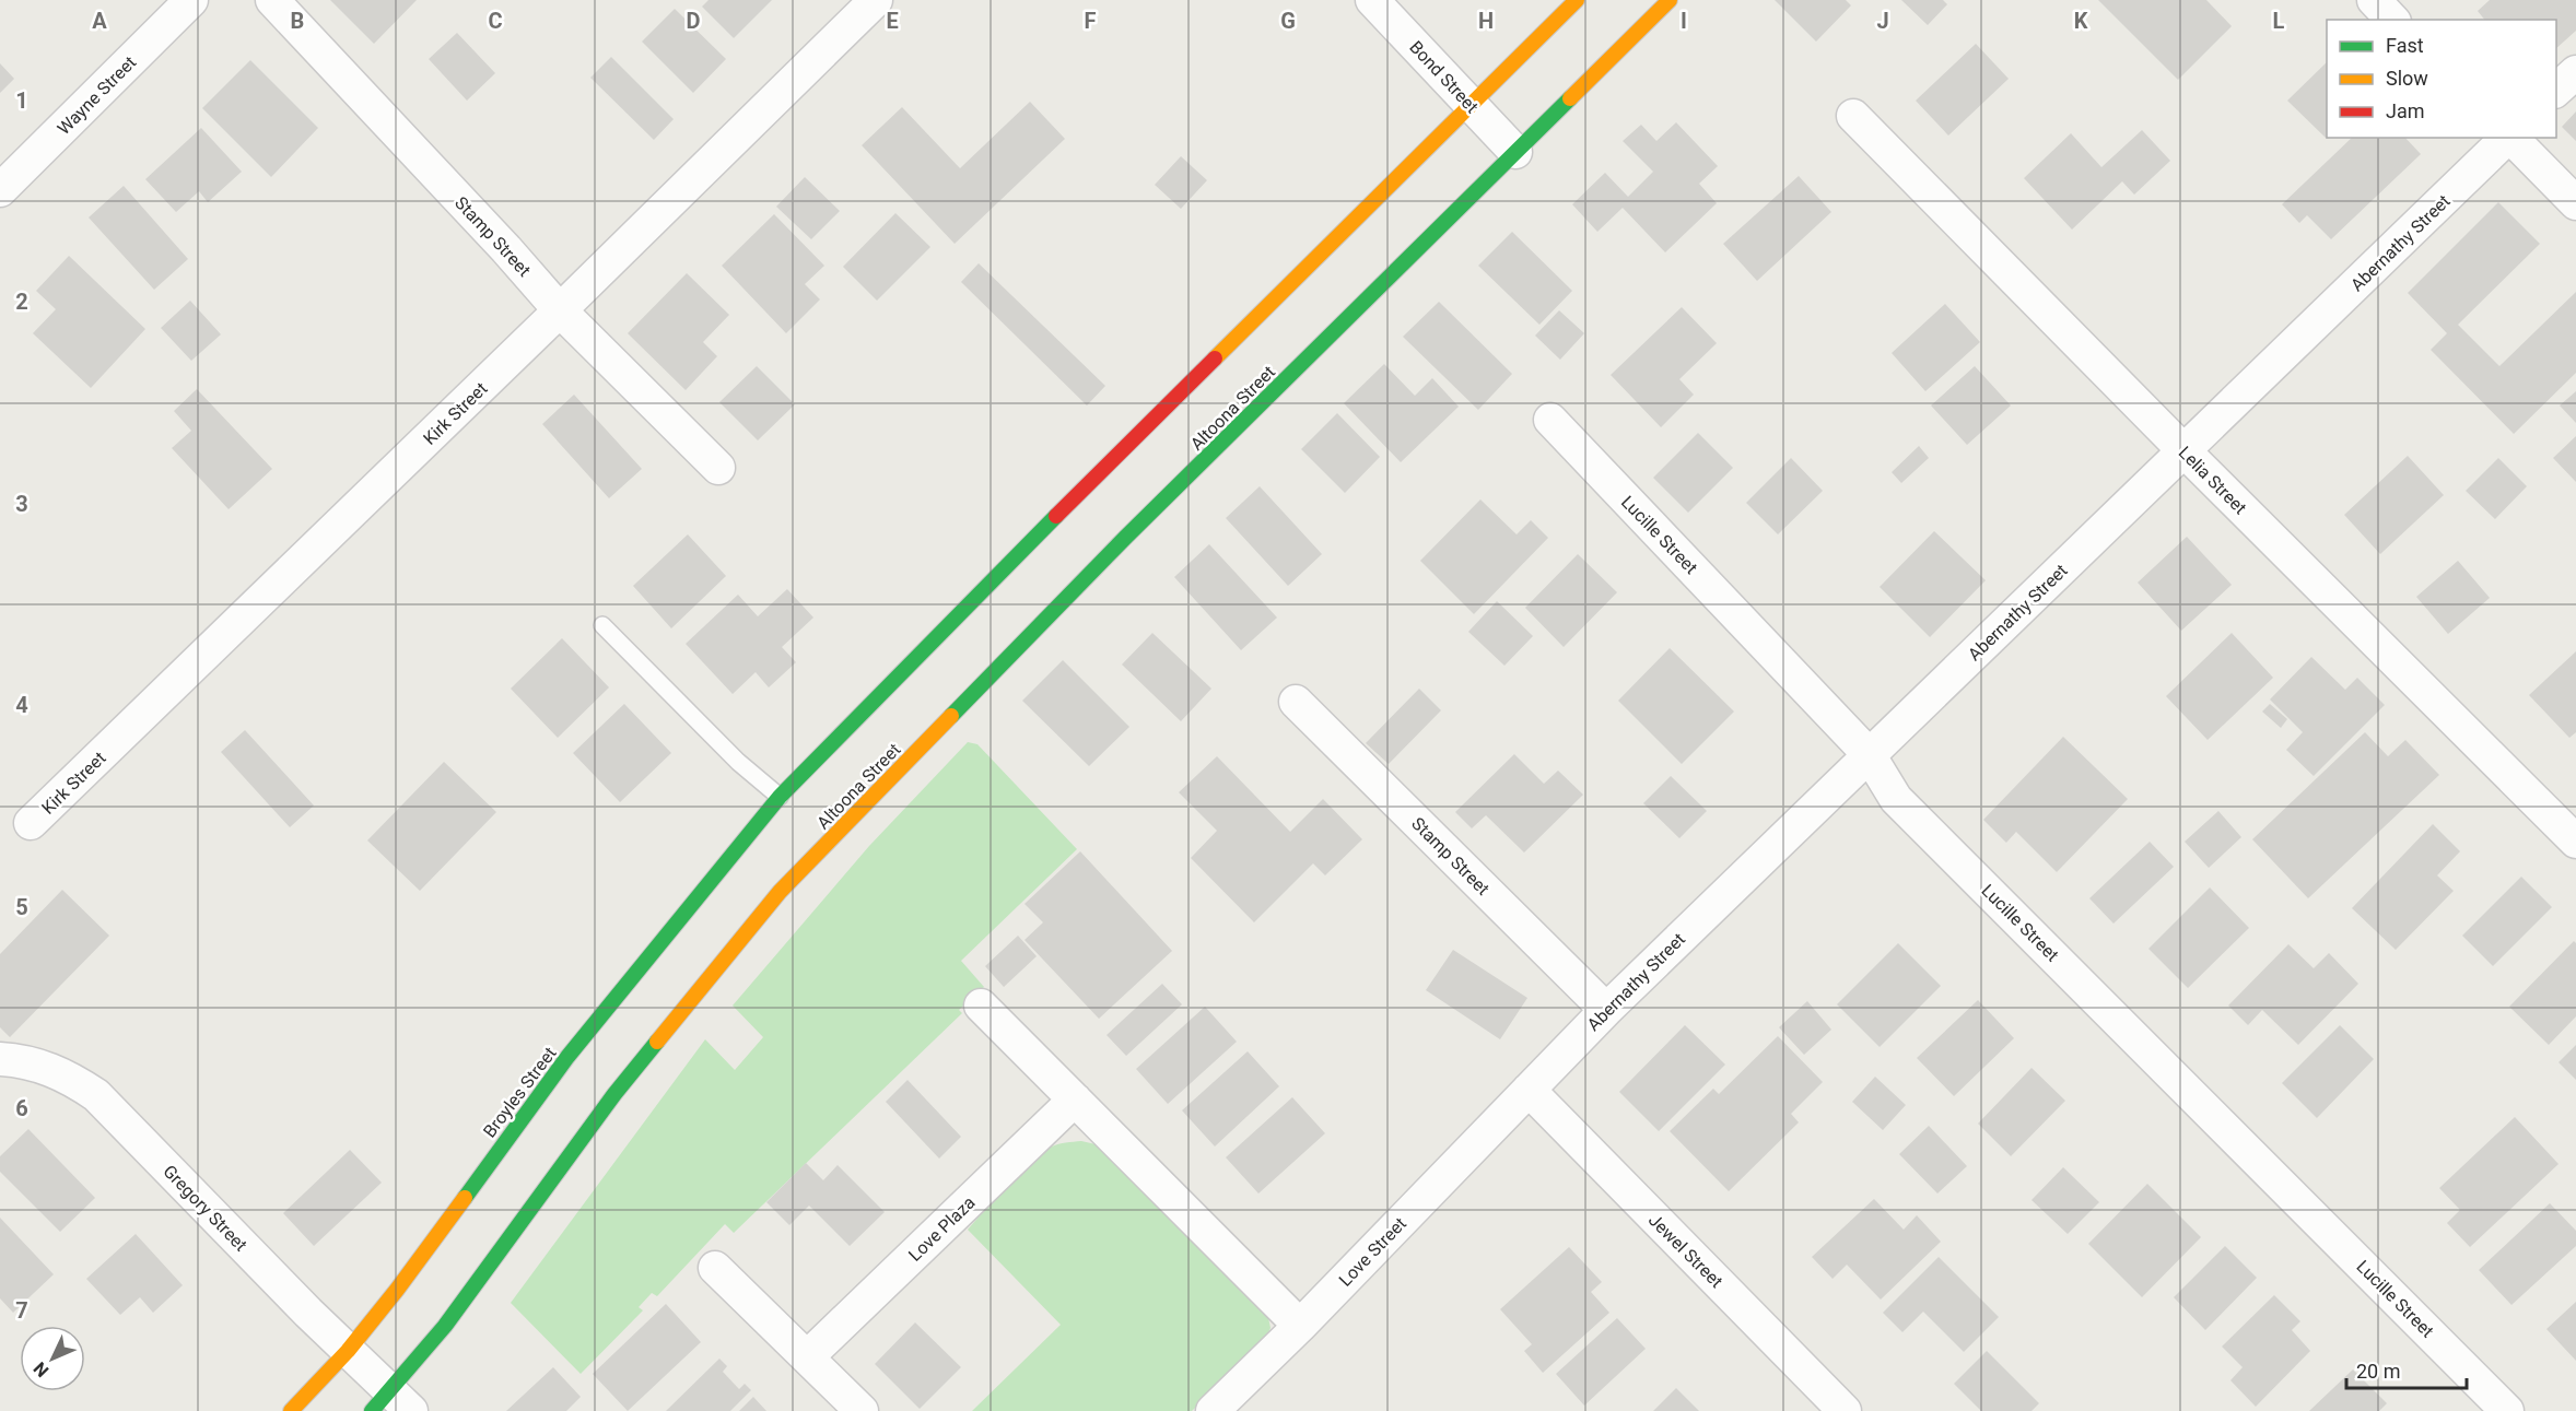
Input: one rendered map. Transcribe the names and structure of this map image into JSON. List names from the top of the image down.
{
  "streets": {
    "main road": ["Altoona Street", "Broyles Street"],
    "street": [
      "Bond Street",
      "Wayne Street",
      "Stamp Street",
      "Abernathy Street",
      "Kirk Street",
      "Lelia Street",
      "Lucille Street",
      "Gregory Street",
      "Love Plaza",
      "Jewel Street",
      "Love Street"
    ]
  },
  "crossings": [
    ["Bond Street", "Altoona Street"],
    ["Stamp Street", "Abernathy Street"],
    ["Stamp Street", "Kirk Street"],
    ["Abernathy Street", "Lelia Street"],
    ["Abernathy Street", "Lucille Street"],
    ["Abernathy Street", "Jewel Street"],
    ["Abernathy Street", "Love Street"],
    ["Altoona Street", "Gregory Street"],
    ["Broyles Street", "Gregory Street"],
    ["Jewel Street", "Love Street"]
  ],
  "legend": ["Fast", "Slow", "Jam"],
  "scale_bar": "20 m",
  "north": "bottom left",
  "grid": {
    "columns": [
      "A",
      "B",
      "C",
      "D",
      "E",
      "F",
      "G",
      "H",
      "I",
      "J",
      "K",
      "L"
    ],
    "rows": [
      "1",
      "2",
      "3",
      "4",
      "5",
      "6",
      "7"
    ]
  }
}
